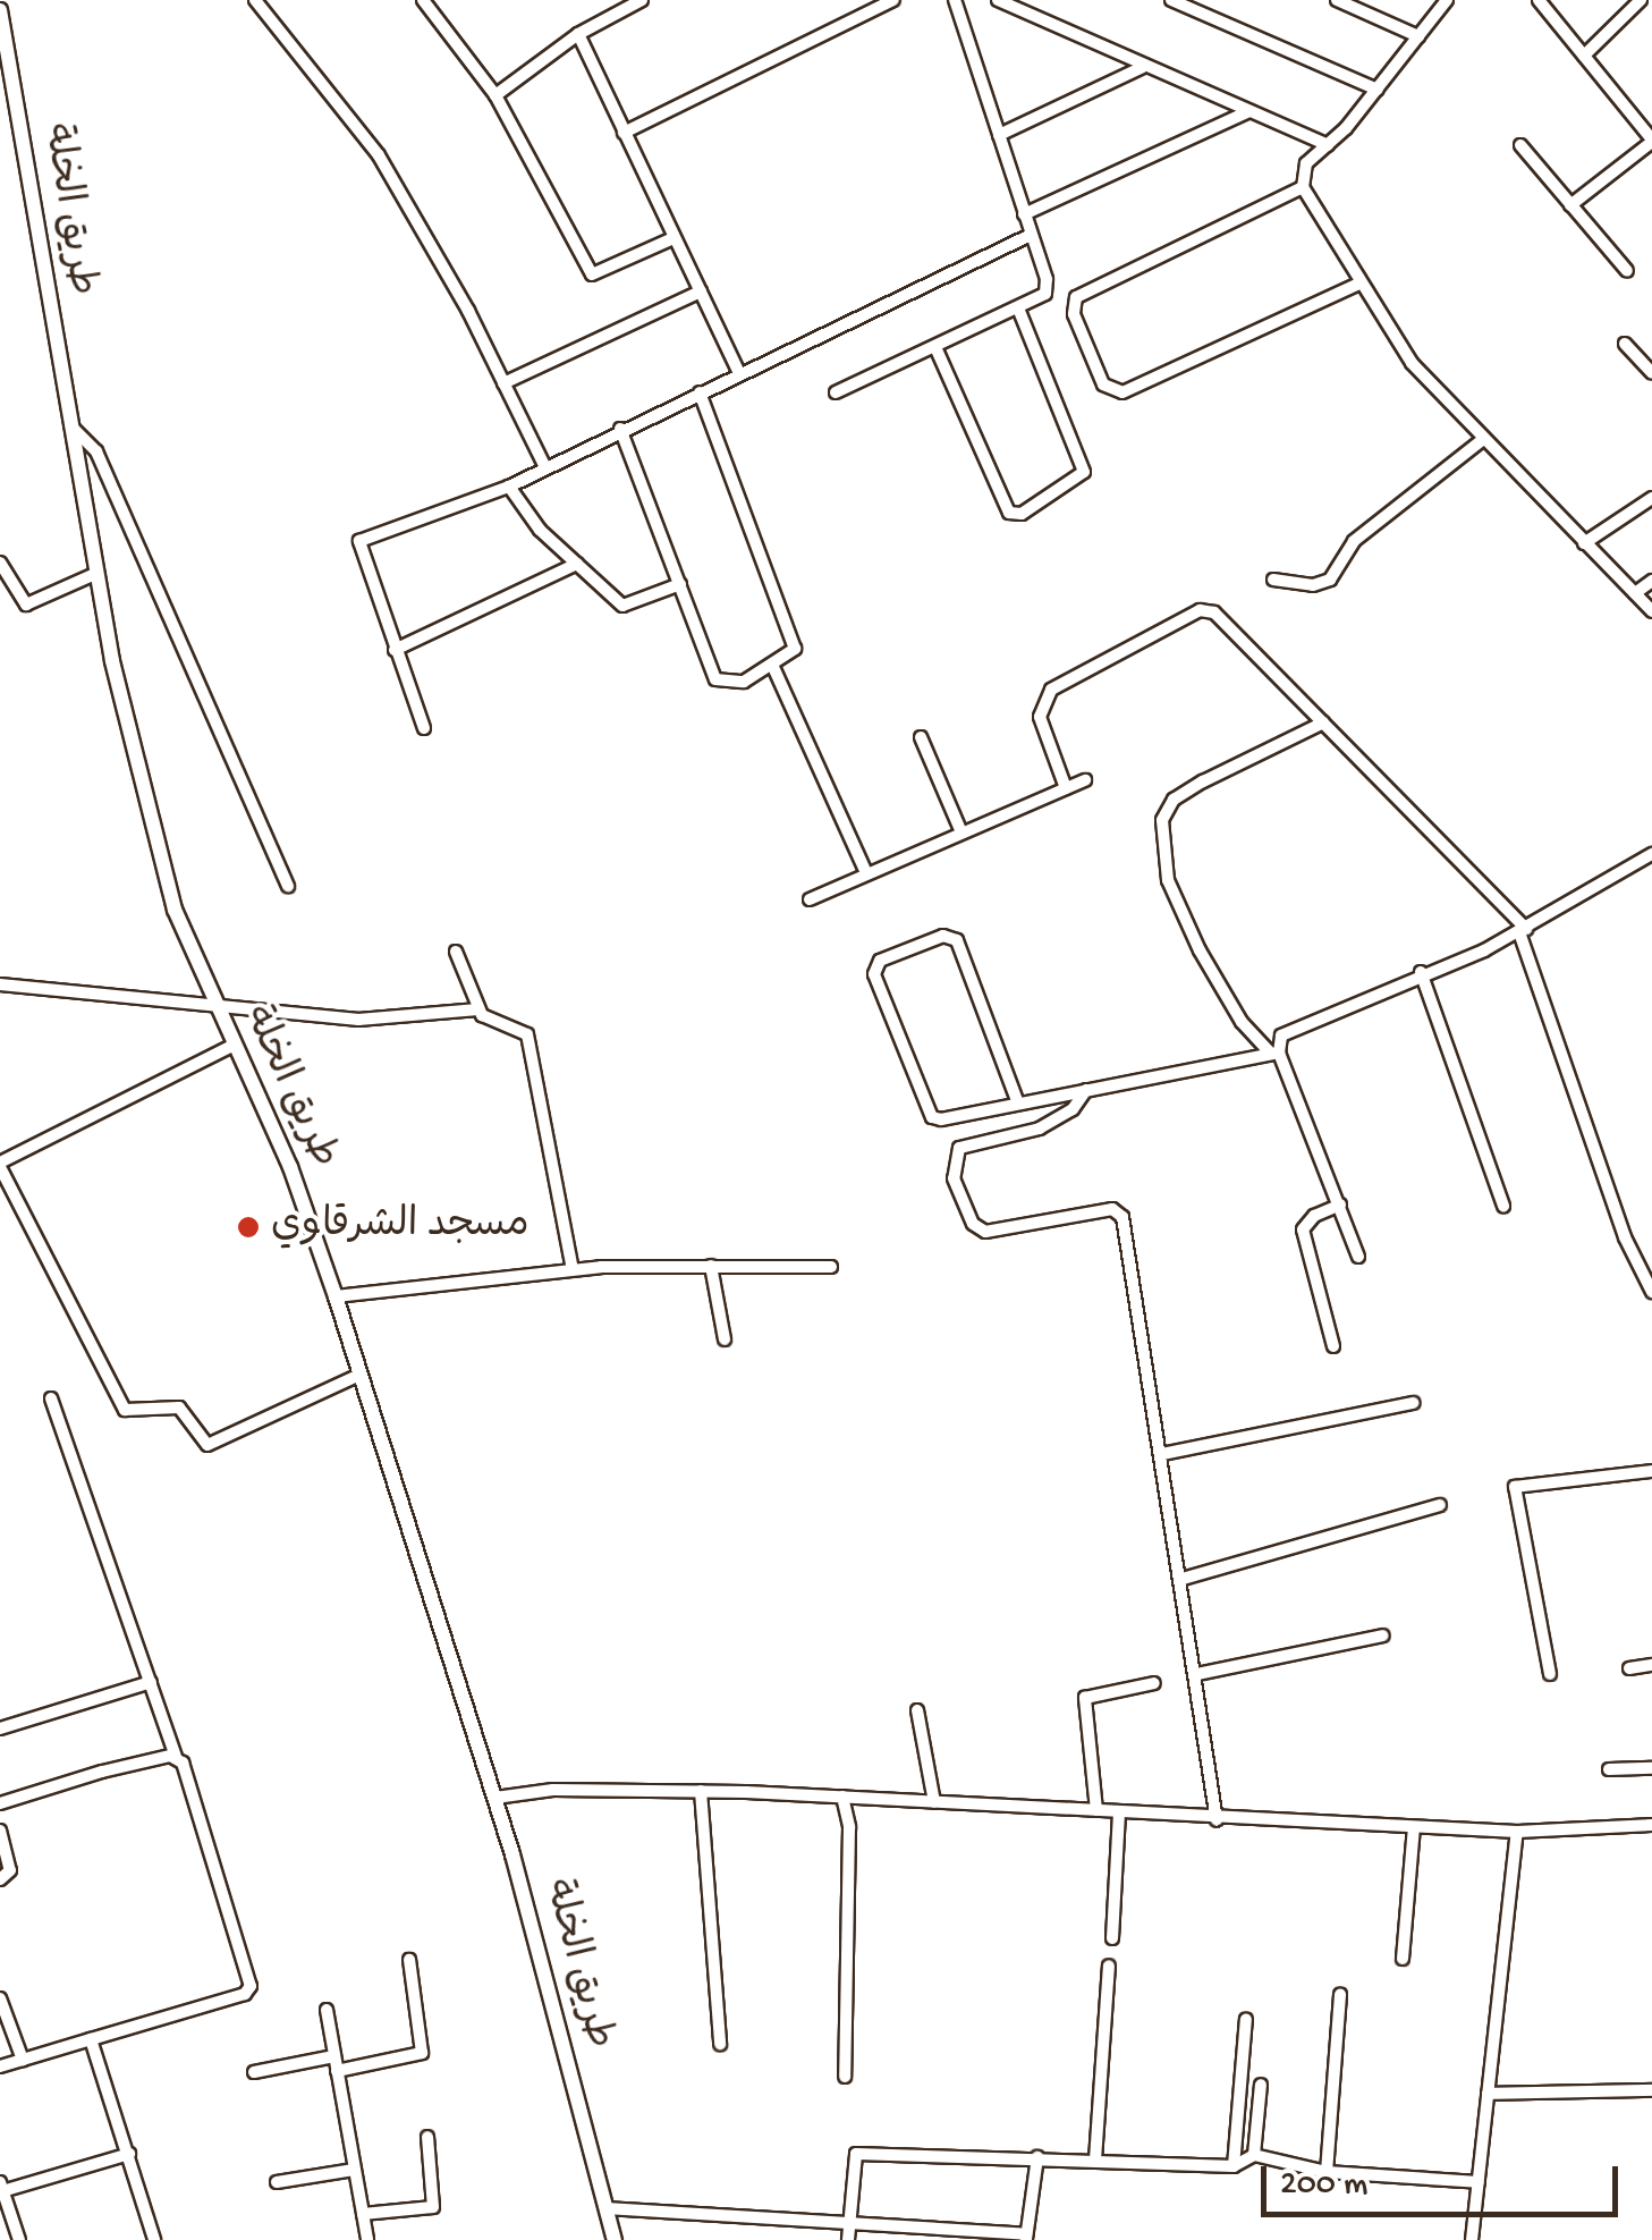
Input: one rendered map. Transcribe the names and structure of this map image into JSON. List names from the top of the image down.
{
  "streets": {
    "street": ["طريق الخلة"]
  },
  "places": ["مسجد الشرقاوي"],
  "scale_bar": "200 m"
}
